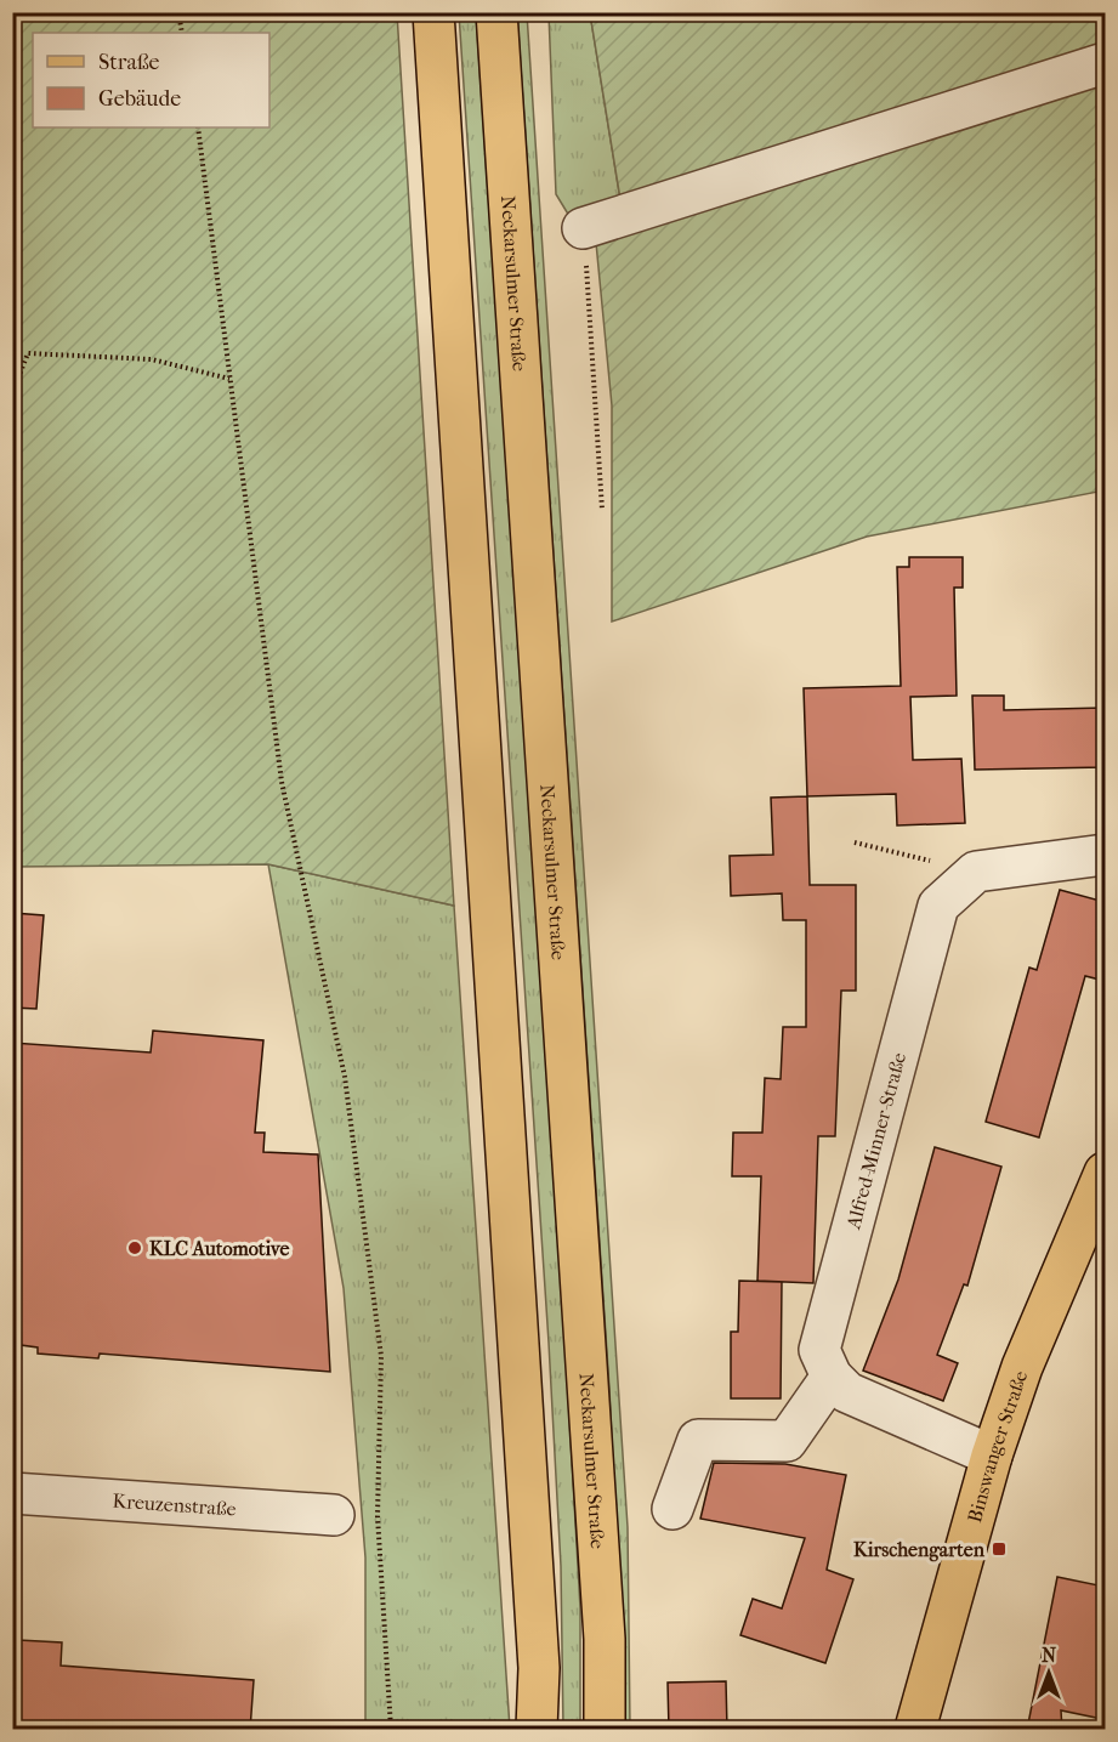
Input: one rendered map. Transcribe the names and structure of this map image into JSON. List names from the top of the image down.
{
  "streets": {
    "main road": ["Neckarsulmer Straße", "Binswanger Straße"],
    "street": ["Alfred-Minner-Straße", "Kreuzenstraße"]
  },
  "places": {
    "other": ["KLC Automotive"],
    "transit": ["Kirschengarten"]
  },
  "legend": ["Straße", "Gebäude"],
  "north": "top"
}
